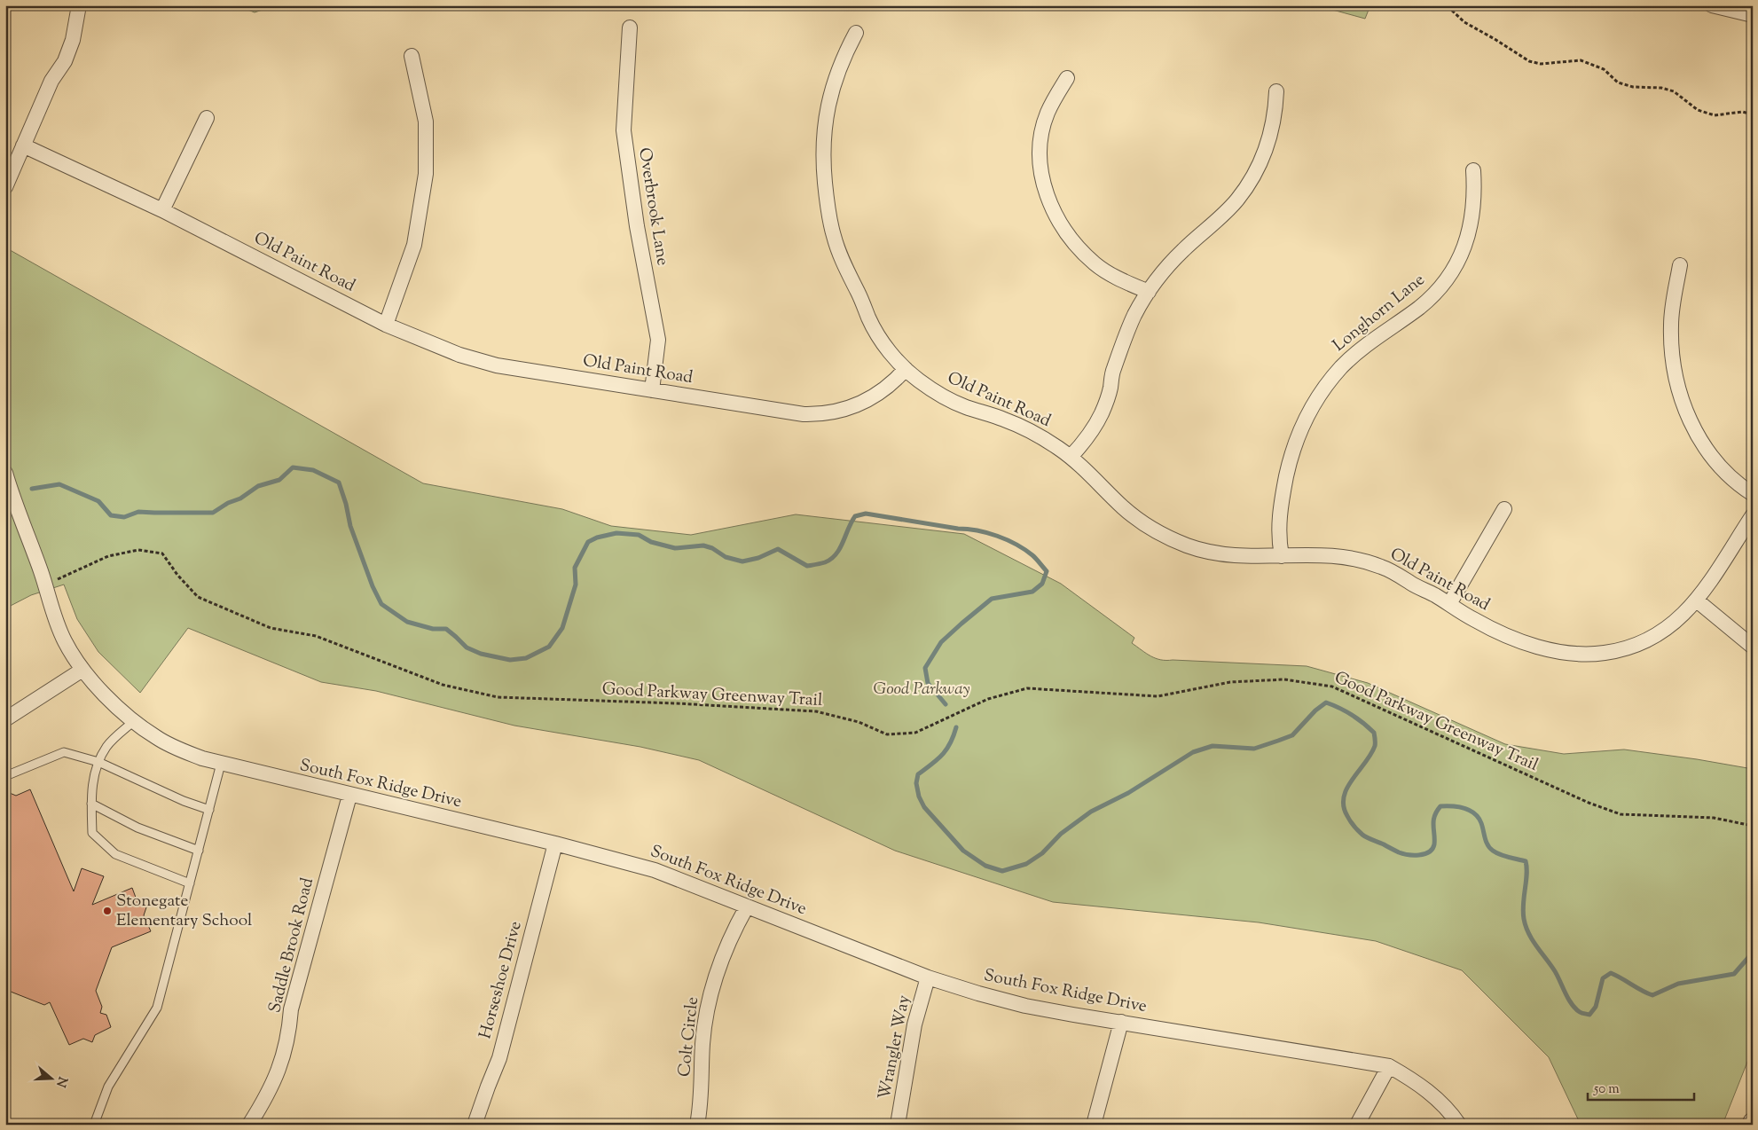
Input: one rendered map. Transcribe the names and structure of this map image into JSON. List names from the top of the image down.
{
  "streets": {
    "street": [
      "Overbrook Lane",
      "Old Paint Road",
      "Longhorn Lane",
      "South Fox Ridge Drive",
      "Saddle Brook Road",
      "Horseshoe Drive",
      "Colt Circle",
      "Wrangler Way"
    ],
    "path": ["Good Parkway Greenway Trail"]
  },
  "crossings": [
    ["Overbrook Lane", "Old Paint Road"],
    ["Old Paint Road", "Longhorn Lane"],
    ["Good Parkway Greenway Trail", "South Fox Ridge Drive"],
    ["South Fox Ridge Drive", "Saddle Brook Road"],
    ["South Fox Ridge Drive", "Horseshoe Drive"],
    ["South Fox Ridge Drive", "Colt Circle"],
    ["South Fox Ridge Drive", "Wrangler Way"]
  ],
  "parks": ["Good Parkway"],
  "places": ["Stonegate Elementary School"],
  "scale_bar": "50 m",
  "north": "right"
}
